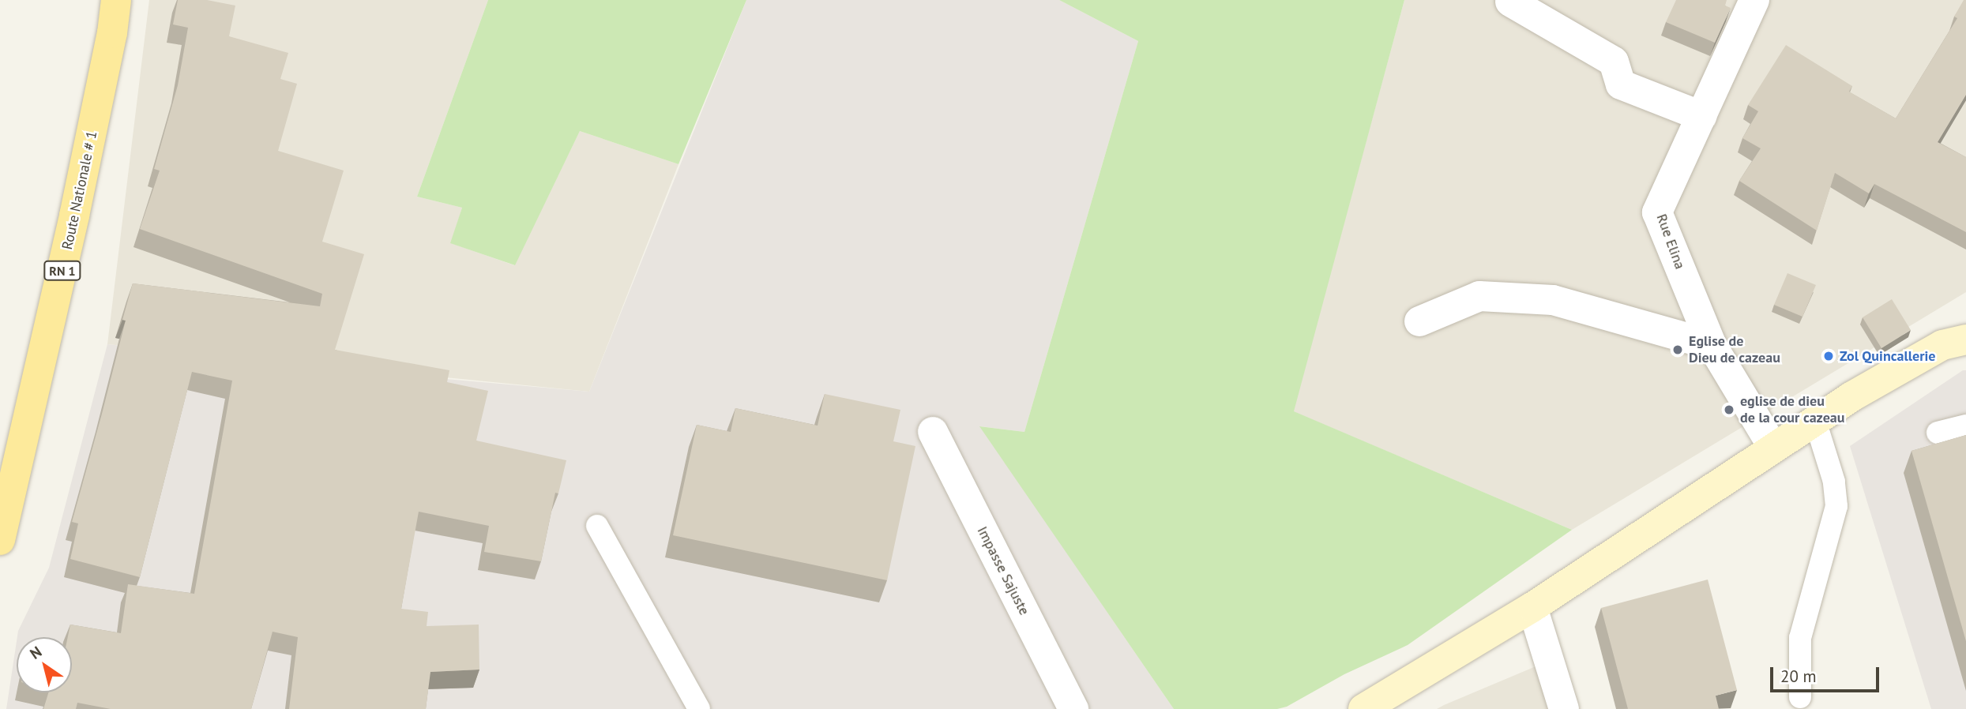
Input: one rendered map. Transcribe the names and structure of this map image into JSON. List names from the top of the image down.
{
  "streets": {
    "main road": ["Route Nationale # 1", "RN 1"],
    "street": ["Rue Elina", "Impasse Sajuste"]
  },
  "places": ["Eglise de Dieu de cazeau", "Zol Quincallerie", "eglise de dieu de la cour cazeau"],
  "scale_bar": "20 m",
  "north": "top left"
}
